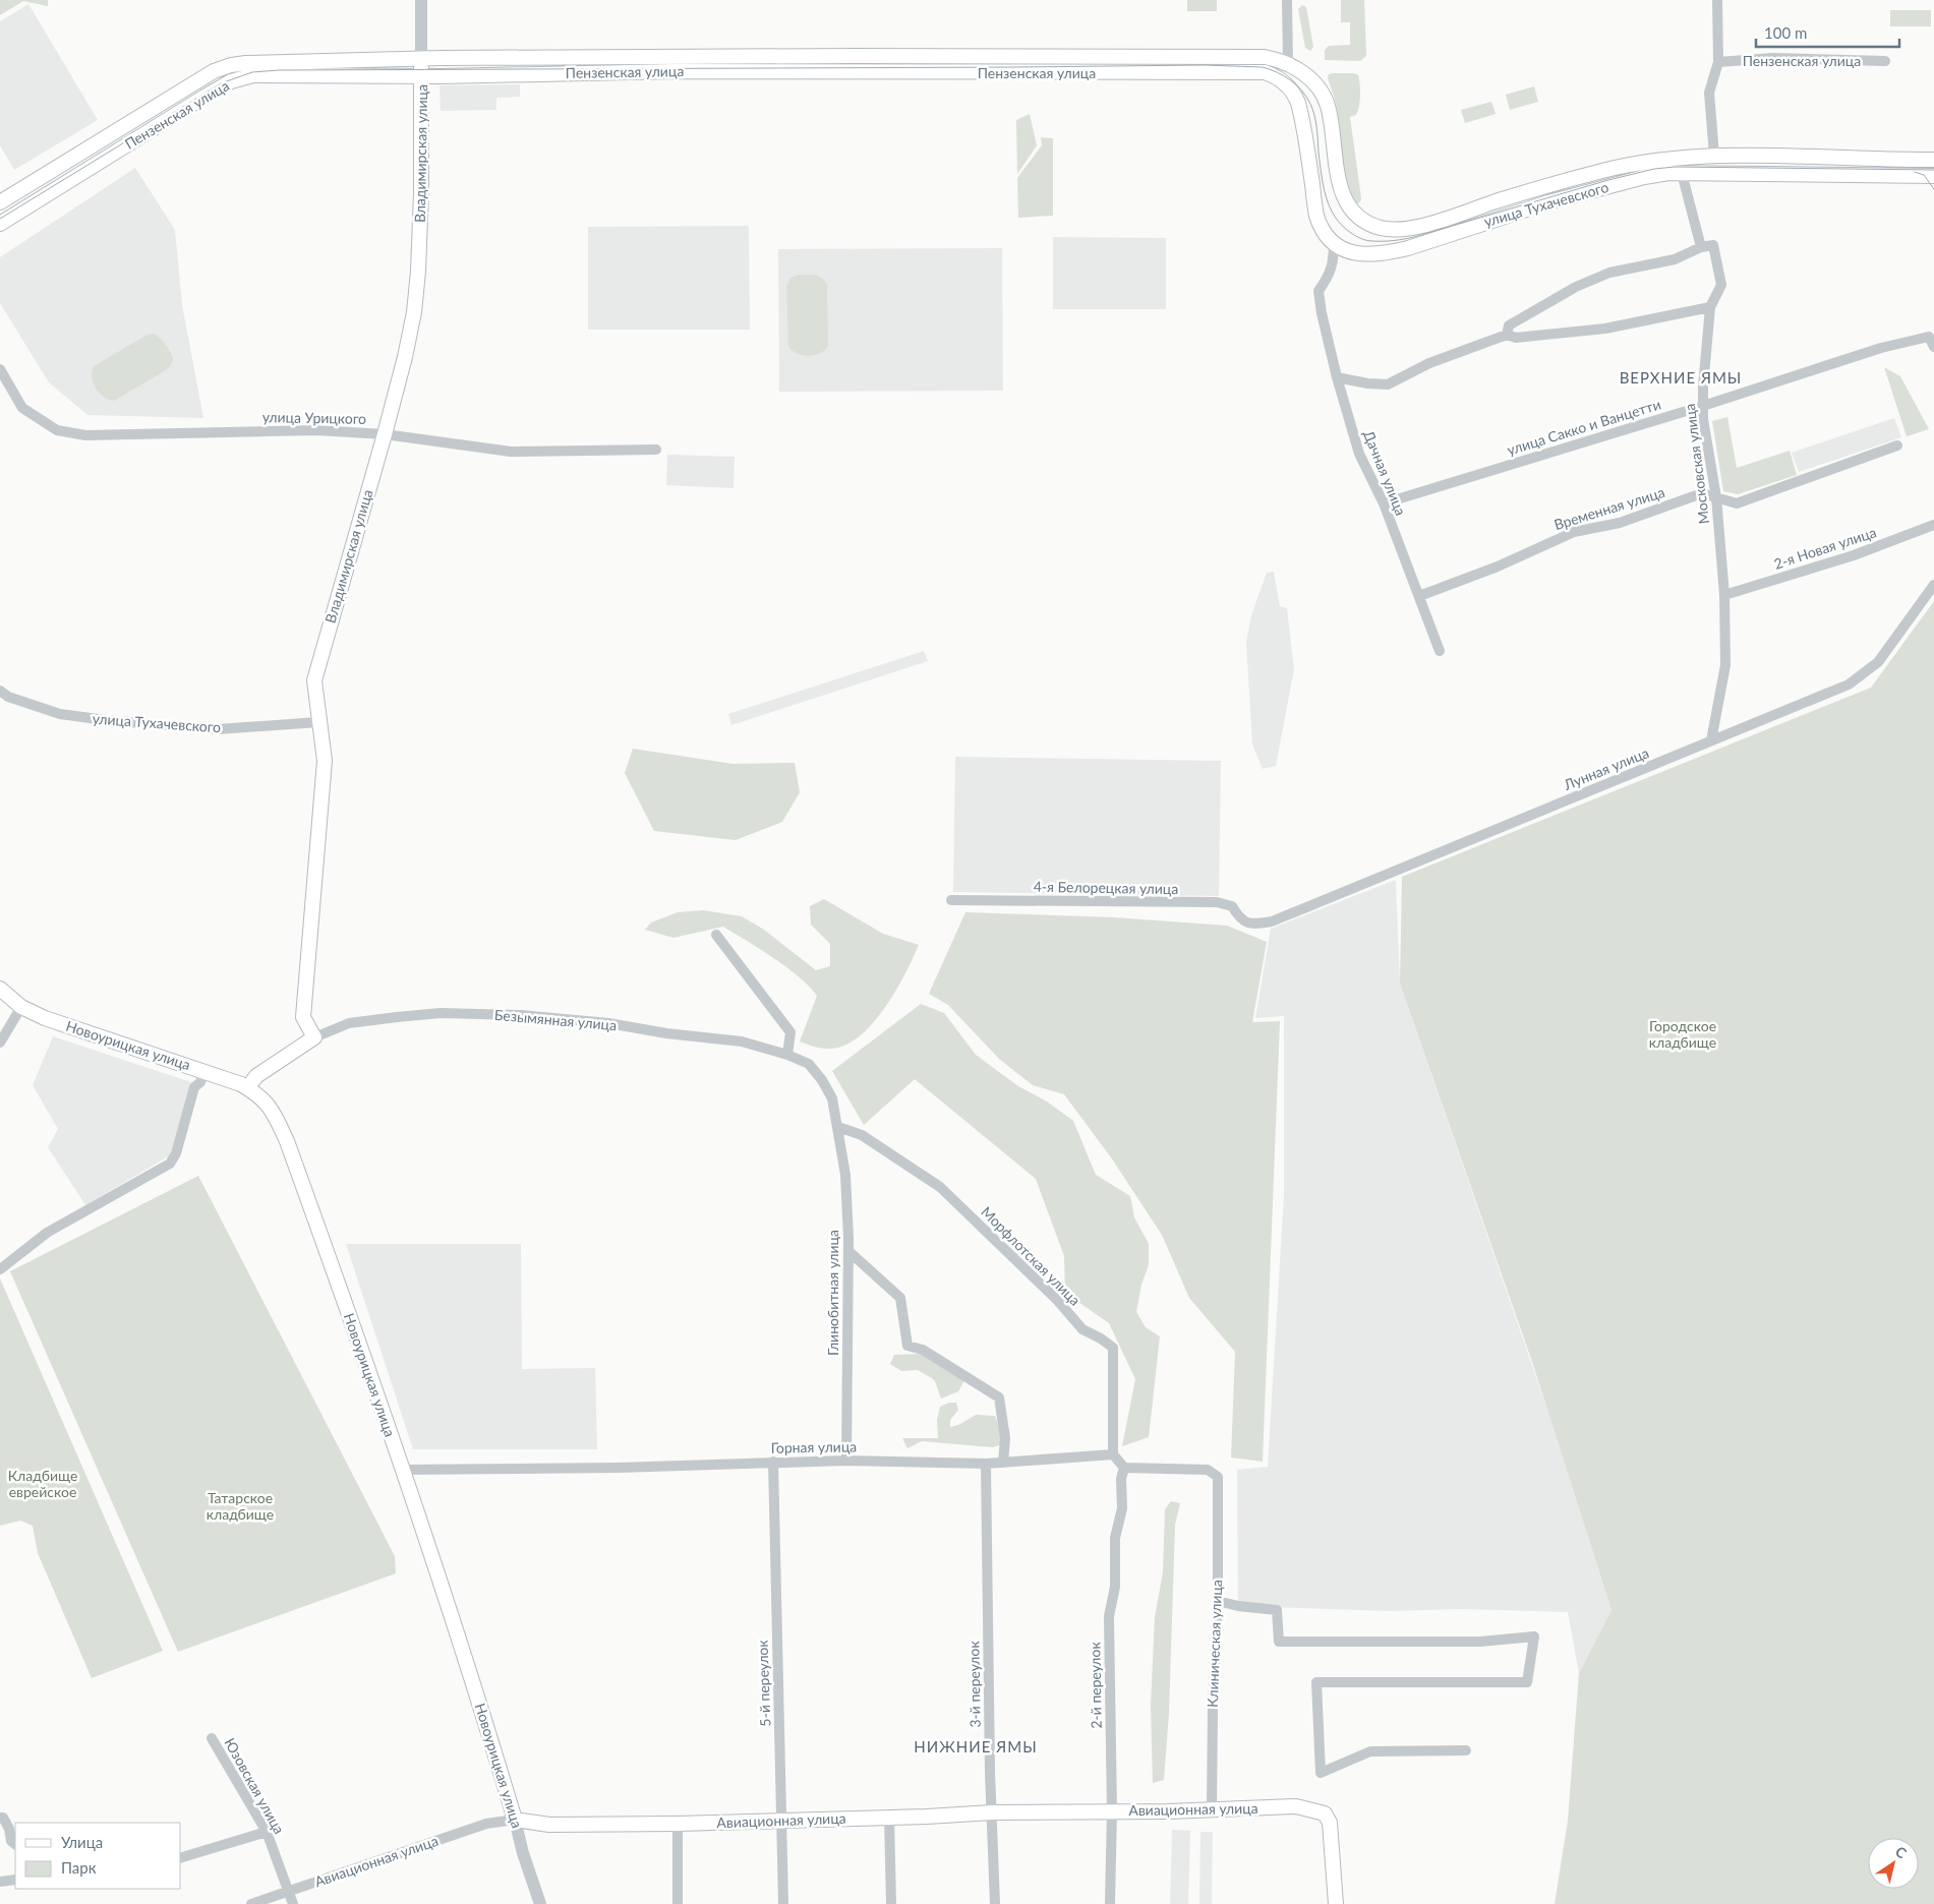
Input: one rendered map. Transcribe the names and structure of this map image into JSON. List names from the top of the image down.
{
  "streets": {
    "main road": [
      "Пензенская улица",
      "Владимирская улица",
      "улица Тухачевского",
      "Безымянная улица",
      "Новоурицкая улица",
      "Авиационная улица"
    ],
    "street": [
      "улица Урицкого",
      "улица Сакко и Ванцетти",
      "Московская улица",
      "Дачная улица",
      "Временная улица",
      "2-я Новая улица",
      "Лунная улица",
      "4-я Белорецкая улица",
      "Морфлотская улица",
      "Глинобитная улица",
      "Горная улица",
      "Клиническая улица",
      "5-й переулок",
      "3-й переулок",
      "2-й переулок",
      "Юзовская улица"
    ]
  },
  "crossings": [
    ["Пензенская улица", "Владимирская улица"],
    ["Пензенская улица", "улица Тухачевского"],
    ["Владимирская улица", "улица Тухачевского"],
    ["Владимирская улица", "улица Урицкого"],
    ["Владимирская улица", "Безымянная улица"],
    ["улица Тухачевского", "Дачная улица"],
    ["улица Сакко и Ванцетти", "Московская улица"],
    ["улица Сакко и Ванцетти", "Дачная улица"],
    ["Московская улица", "Временная улица"],
    ["Московская улица", "2-я Новая улица"],
    ["Московская улица", "Лунная улица"],
    ["Дачная улица", "Временная улица"],
    ["Лунная улица", "4-я Белорецкая улица"],
    ["Безымянная улица", "Новоурицкая улица"],
    ["Безымянная улица", "Морфлотская улица"],
    ["Безымянная улица", "Глинобитная улица"],
    ["Новоурицкая улица", "Горная улица"],
    ["Новоурицкая улица", "Авиационная улица"],
    ["Морфлотская улица", "Глинобитная улица"],
    ["Морфлотская улица", "Горная улица"],
    ["Глинобитная улица", "Горная улица"],
    ["Горная улица", "5-й переулок"],
    ["Горная улица", "3-й переулок"],
    ["Клиническая улица", "2-й переулок"],
    ["Клиническая улица", "Авиационная улица"],
    ["5-й переулок", "Авиационная улица"],
    ["3-й переулок", "Авиационная улица"],
    ["2-й переулок", "Авиационная улица"],
    ["Юзовская улица", "Авиационная улица"]
  ],
  "districts": ["ВЕРХНИЕ ЯМЫ", "НИЖНИЕ ЯМЫ"],
  "parks": ["Городское кладбище", "Кладбище еврейское", "Татарское кладбище"],
  "legend": ["Улица", "Парк"],
  "scale_bar": "100 m",
  "north": "top right"
}
